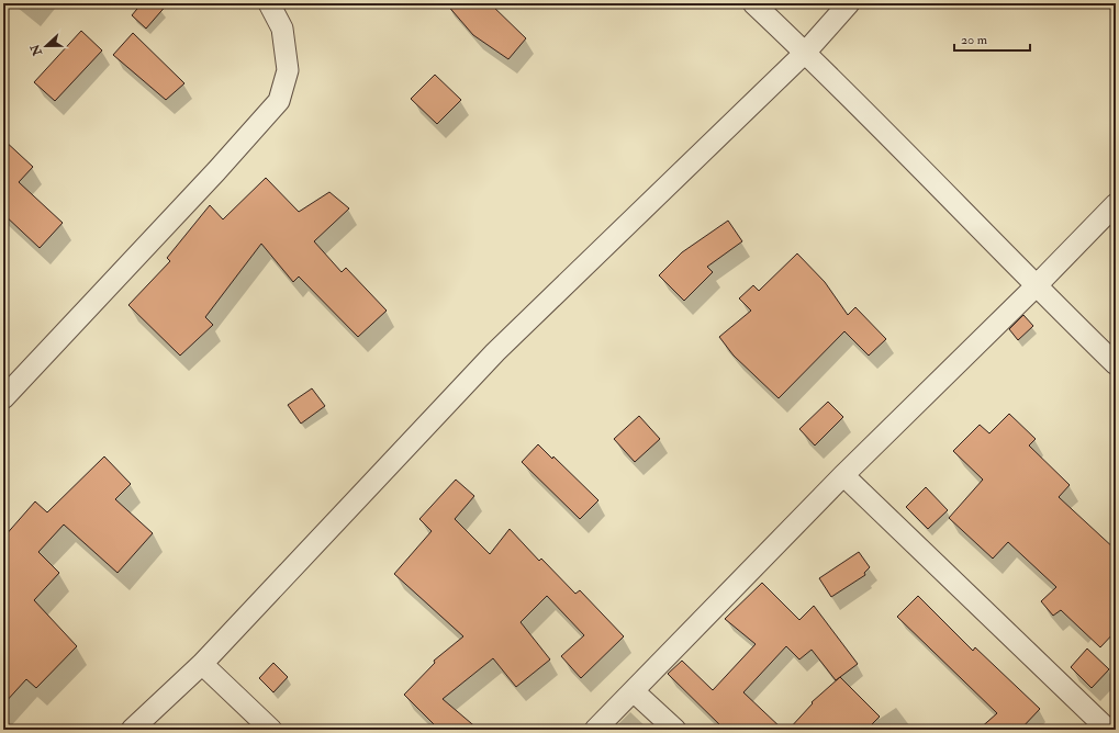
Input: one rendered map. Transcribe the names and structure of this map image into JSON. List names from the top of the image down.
{
  "scale_bar": "20 m",
  "north": "left"
}
